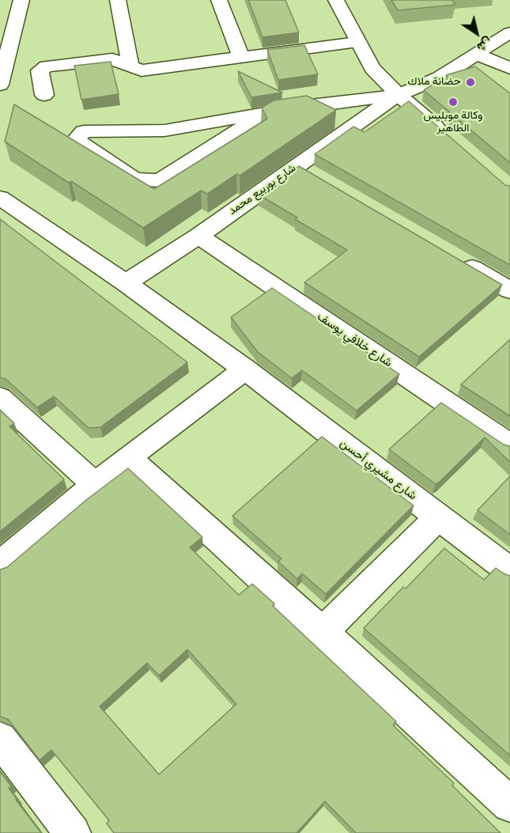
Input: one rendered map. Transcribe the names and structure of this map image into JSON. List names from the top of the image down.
{
  "streets": {
    "street": ["شارع بوربيع محمد", "شارع خلافي يوسف", "شارع مشيري أحسن"]
  },
  "crossings": [
    ["شارع بوربيع محمد", "شارع خلافي يوسف"],
    ["شارع بوربيع محمد", "شارع مشيري أحسن"]
  ],
  "places": ["حضانة ملاك", "وكالة موبليس الطاهير"],
  "north": "bottom right"
}
